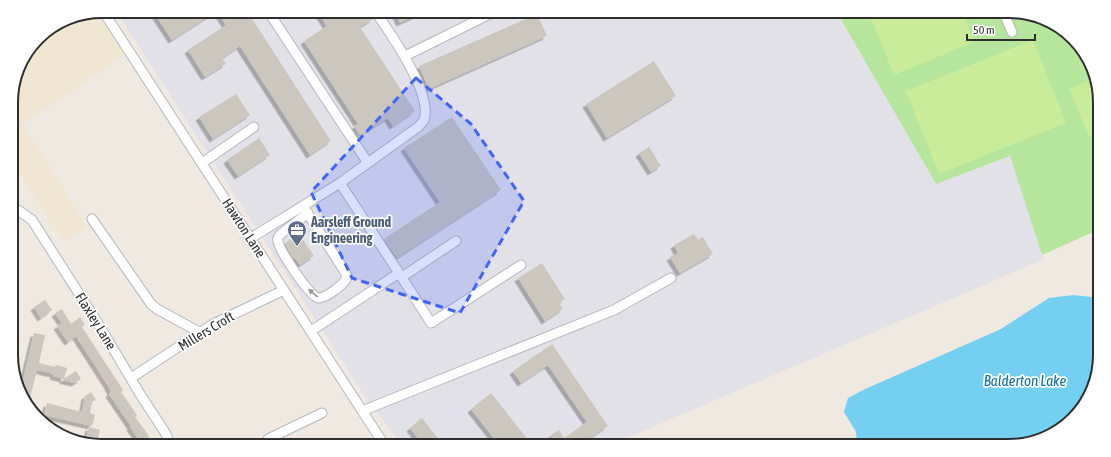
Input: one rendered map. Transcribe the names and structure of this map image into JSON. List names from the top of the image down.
{
  "streets": {
    "street": ["Hawton Lane", "Flaxley Lane", "Millers Croft"]
  },
  "crossings": [
    ["Hawton Lane", "Millers Croft"],
    ["Flaxley Lane", "Millers Croft"]
  ],
  "water": ["Balderton Lake"],
  "places": {
    "office": ["Aarsleff Ground Engineering"]
  },
  "scale_bar": "50 m"
}
